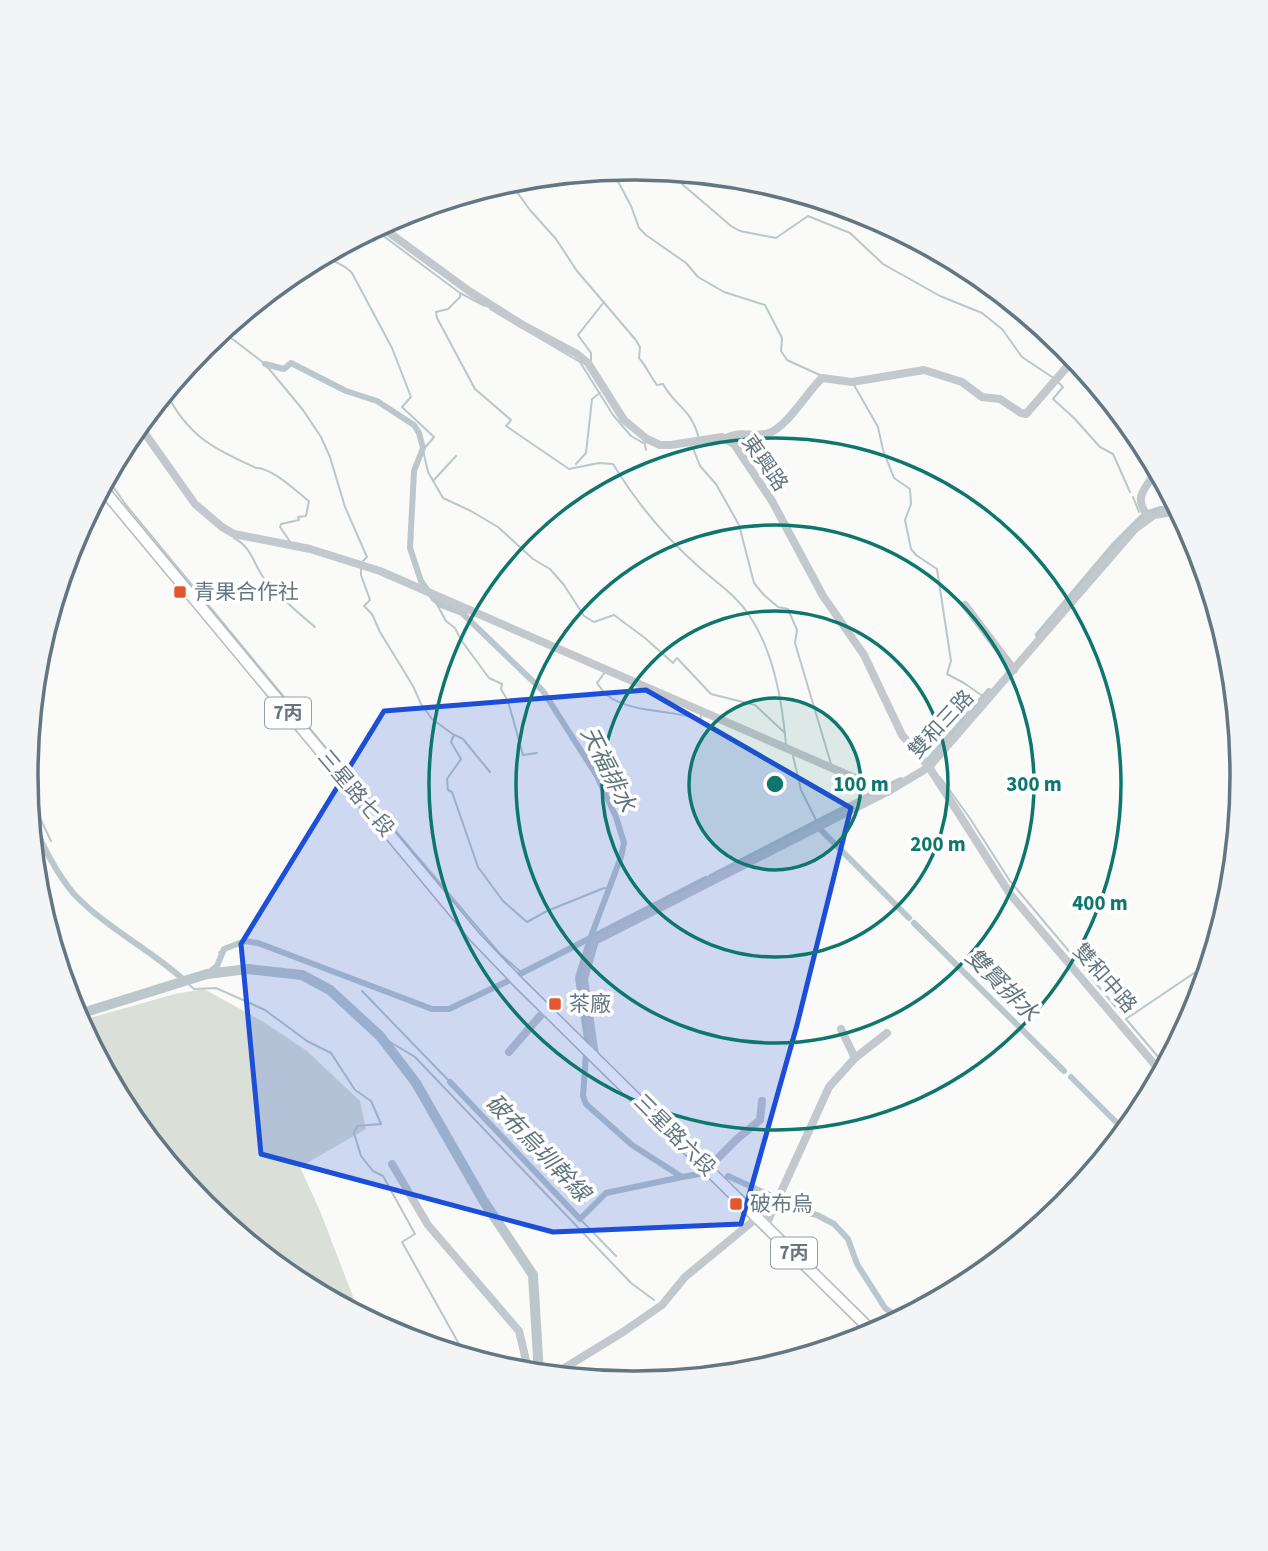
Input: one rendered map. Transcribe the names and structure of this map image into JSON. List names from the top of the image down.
{
  "streets": {
    "main road": ["7丙", "三星路七段", "三星路六段"],
    "street": ["東興路", "雙和三路", "雙和中路"]
  },
  "crossings": [
    ["東興路", "雙和三路"],
    ["東興路", "雙和中路"],
    ["雙和三路", "雙和中路"],
    ["雙和三路", "三星路六段"],
    ["三星路七段", "三星路六段"]
  ],
  "water": ["天福排水", "雙賢排水", "破布烏圳幹線"],
  "places": {
    "transit": ["青果合作社", "茶廠", "破布烏"]
  },
  "rings": [
    "100 m",
    "300 m",
    "200 m",
    "400 m"
  ]
}
